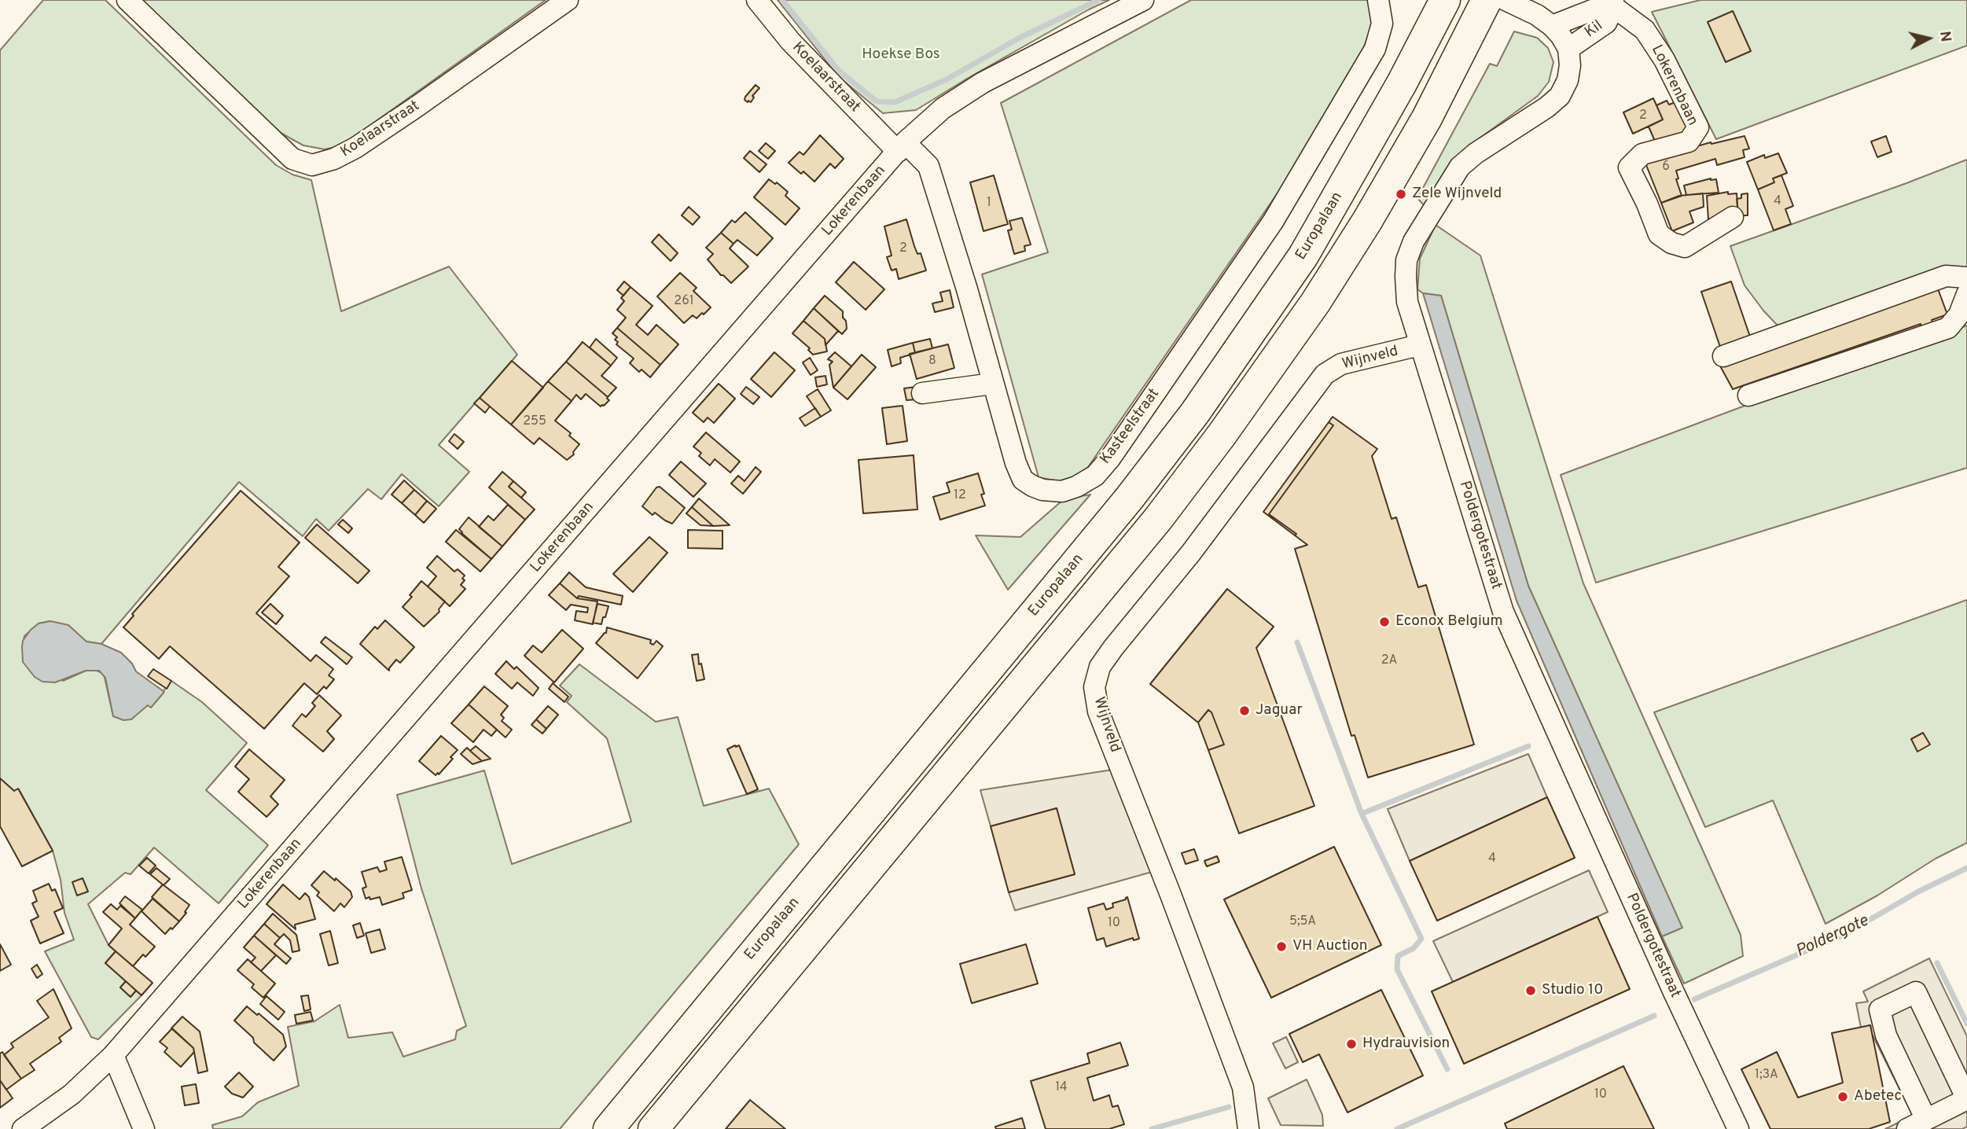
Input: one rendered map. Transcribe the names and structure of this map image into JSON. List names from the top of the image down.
{
  "streets": {
    "highway": ["Europalaan"],
    "street": [
      "Kil",
      "Koelaarstraat",
      "Lokerenbaan",
      "Wijnveld",
      "Kasteelstraat",
      "Poldergotestraat"
    ]
  },
  "crossings": [
    ["Kil", "Lokerenbaan"],
    ["Kil", "Poldergotestraat"],
    ["Koelaarstraat", "Lokerenbaan"],
    ["Koelaarstraat", "Kasteelstraat"],
    ["Lokerenbaan", "Kasteelstraat"],
    ["Wijnveld", "Poldergotestraat"]
  ],
  "water": ["Poldergote"],
  "parks": ["Hoekse Bos"],
  "places": [
    "Zele Wijnveld",
    "Econox Belgium",
    "Jaguar",
    "VH Auction",
    "Studio 10",
    "Hydrauvision",
    "Abetec"
  ],
  "house_numbers": [
    "2",
    "6",
    "4",
    "1",
    "2",
    "261",
    "8",
    "255",
    "12",
    "2A",
    "4",
    "5;5A",
    "10",
    "1;3A",
    "14",
    "10"
  ],
  "north": "right"
}
